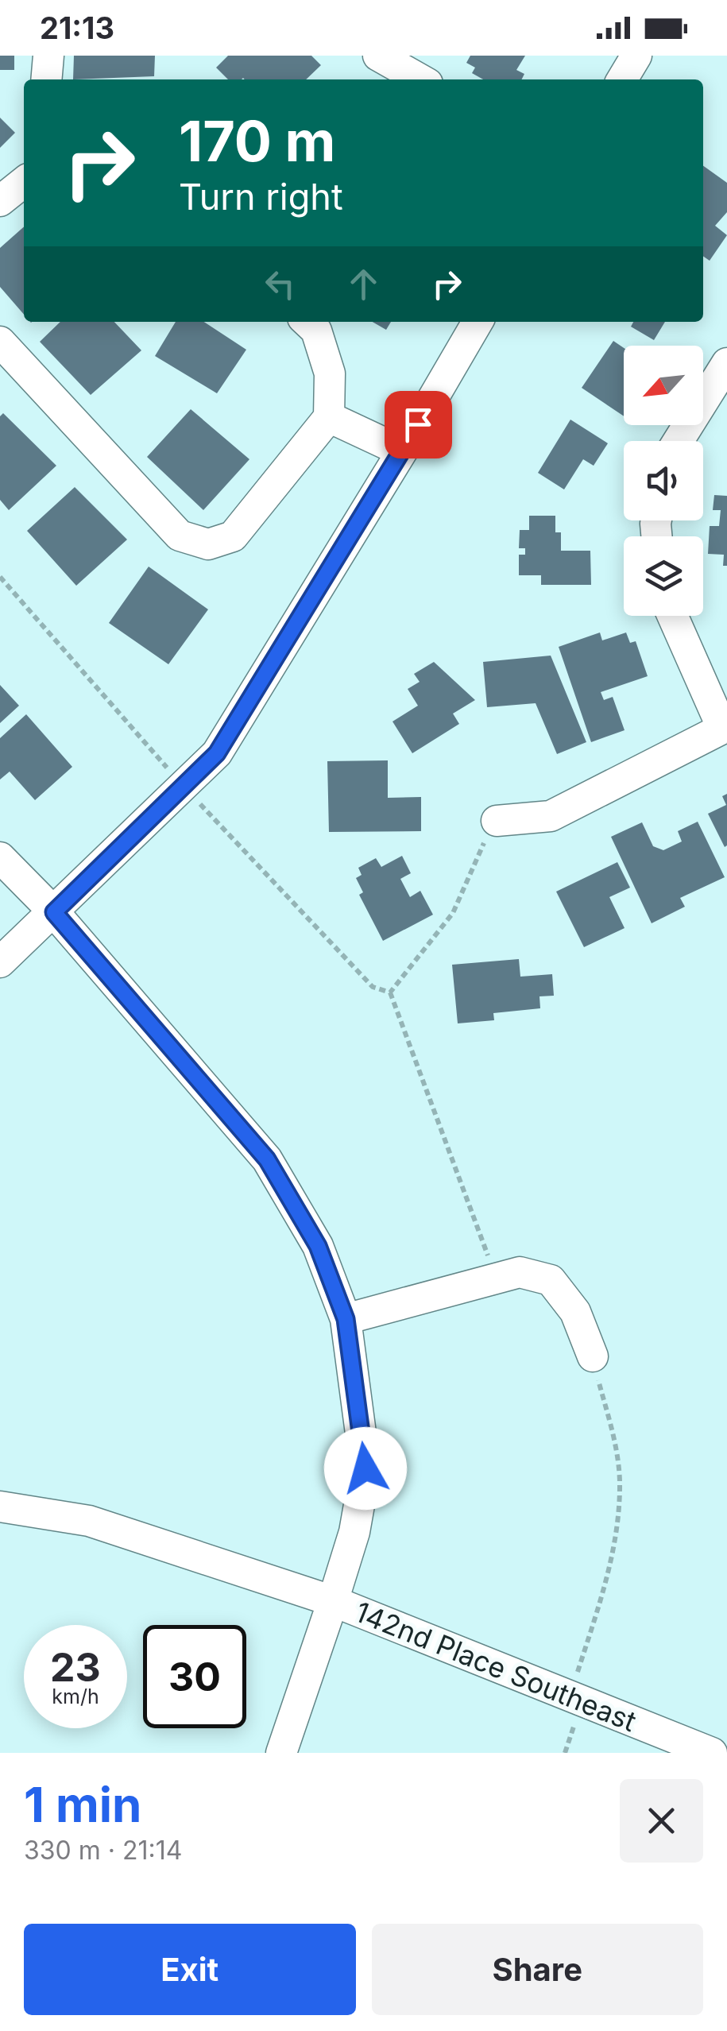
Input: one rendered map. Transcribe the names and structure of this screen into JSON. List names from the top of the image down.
{
  "streets": {
    "street": ["142nd Place Southeast"]
  },
  "north": "bottom left",
  "page": {
    "status": "21:13",
    "turn": ["170 m", "Turn right"],
    "speed": "23 km/h",
    "limit": "30",
    "heading": ["1 min", "330 m · 21:14"],
    "buttons": ["Exit", "Share"]
  }
}
